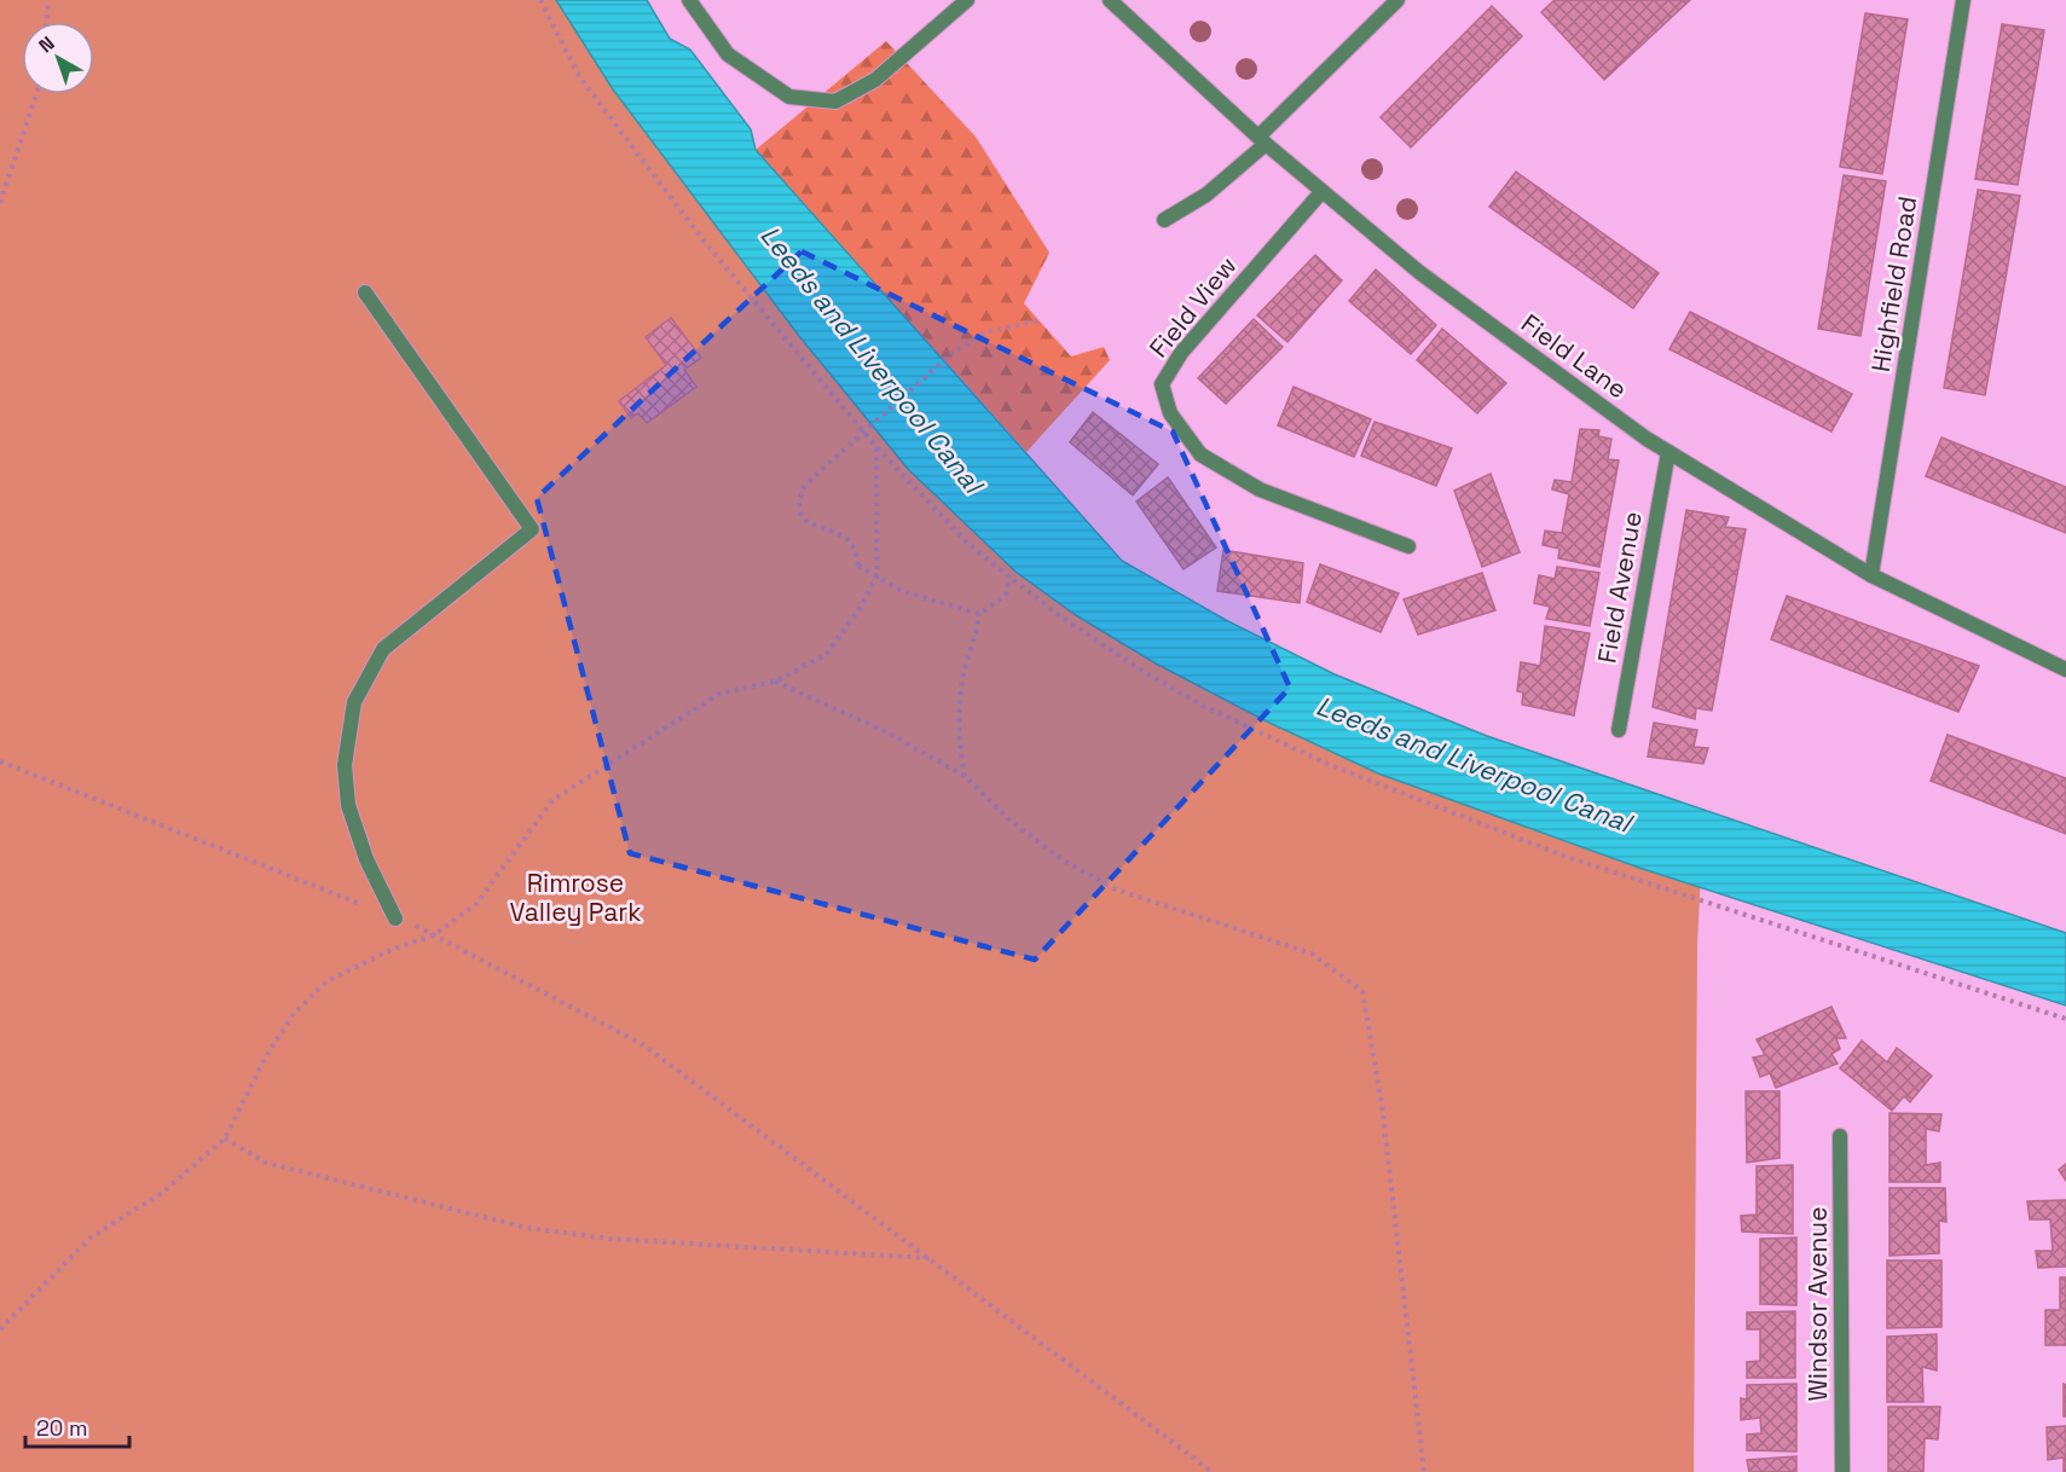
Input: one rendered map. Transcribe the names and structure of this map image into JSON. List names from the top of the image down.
{
  "streets": {
    "street": [
      "Highfield Road",
      "Field View",
      "Field Lane",
      "Field Avenue",
      "Windsor Avenue"
    ]
  },
  "crossings": [
    ["Highfield Road", "Field Lane"],
    ["Field View", "Field Lane"],
    ["Field Lane", "Field Avenue"]
  ],
  "water": ["Leeds and Liverpool Canal"],
  "parks": ["Rimrose Valley Park"],
  "scale_bar": "20 m",
  "north": "top left"
}
